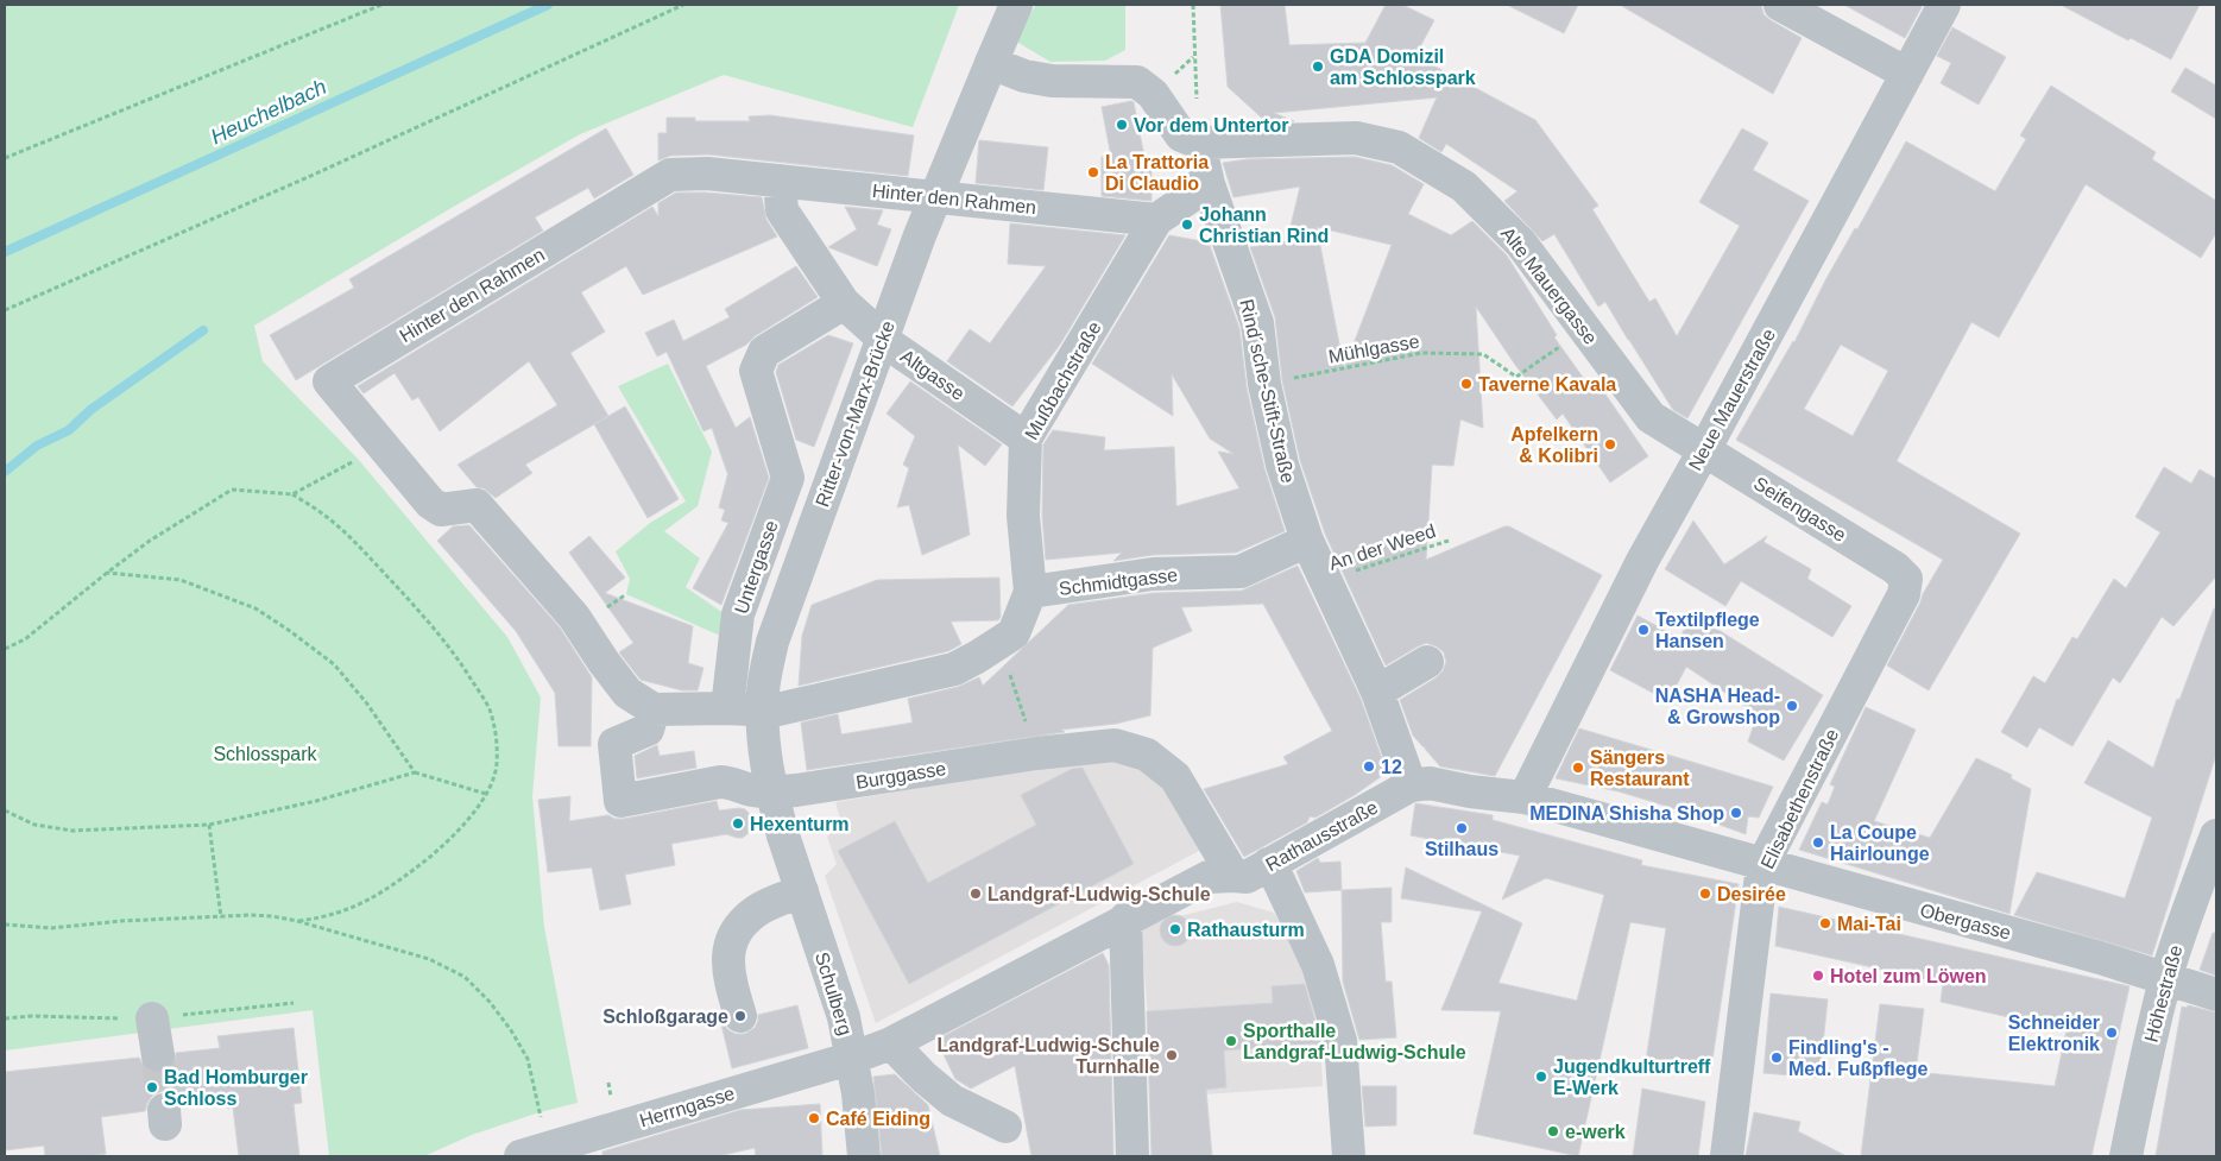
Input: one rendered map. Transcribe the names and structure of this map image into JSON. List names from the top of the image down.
{
  "streets": {
    "street": [
      "Hinter den Rahmen",
      "Alte Mauergasse",
      "Altgasse",
      "Mußbachstraße",
      "Rind´sche-Stift-Straße",
      "Neue Mauerstraße",
      "Ritter-von-Marx-Brücke",
      "Seifengasse",
      "Untergasse",
      "Schmidtgasse",
      "Burggasse",
      "Elisabethenstraße",
      "Rathausstraße",
      "Obergasse",
      "Schulberg",
      "Höhestraße",
      "Herrngasse"
    ],
    "path": ["Mühlgasse", "An der Weed"]
  },
  "crossings": [
    ["Hinter den Rahmen", "Altgasse"],
    ["Hinter den Rahmen", "Mußbachstraße"],
    ["Hinter den Rahmen", "Burggasse"],
    ["Alte Mauergasse", "Mühlgasse"],
    ["Alte Mauergasse", "Neue Mauerstraße"],
    ["Alte Mauergasse", "Seifengasse"],
    ["Mühlgasse", "Rind´sche-Stift-Straße"],
    ["Altgasse", "Mußbachstraße"],
    ["Altgasse", "Untergasse"],
    ["Mußbachstraße", "Rind´sche-Stift-Straße"],
    ["Mußbachstraße", "Schmidtgasse"],
    ["Rind´sche-Stift-Straße", "An der Weed"],
    ["Rind´sche-Stift-Straße", "Schmidtgasse"],
    ["Rind´sche-Stift-Straße", "Rathausstraße"],
    ["Neue Mauerstraße", "Seifengasse"],
    ["Neue Mauerstraße", "Rathausstraße"],
    ["Neue Mauerstraße", "Obergasse"],
    ["Ritter-von-Marx-Brücke", "Schulberg"],
    ["Seifengasse", "Elisabethenstraße"],
    ["Burggasse", "Rathausstraße"],
    ["Elisabethenstraße", "Obergasse"],
    ["Rathausstraße", "Obergasse"],
    ["Rathausstraße", "Schulberg"],
    ["Rathausstraße", "Herrngasse"],
    ["Obergasse", "Höhestraße"],
    ["Schulberg", "Herrngasse"]
  ],
  "water": ["Heuchelbach"],
  "parks": ["Schlosspark"],
  "places": [
    "GDA Domizil am Schlosspark",
    "Vor dem Untertor",
    "La Trattoria Di Claudio",
    "Johann Christian Rind",
    "Taverne Kavala",
    "Apfelkern & Kolibri",
    "Textilpflege Hansen",
    "NASHA Head- & Growshop",
    "12",
    "Sängers Restaurant",
    "MEDINA Shisha Shop",
    "Hexenturm",
    "Stilhaus",
    "La Coupe Hairlounge",
    "Landgraf-Ludwig-Schule",
    "Desirée",
    "Mai-Tai",
    "Rathausturm",
    "Hotel zum Löwen",
    "Schloßgarage",
    "Schneider Elektronik",
    "Sporthalle Landgraf-Ludwig-Schule",
    "Landgraf-Ludwig-Schule Turnhalle",
    "Findling's - Med. Fußpflege",
    "Jugendkulturtreff E-Werk",
    "Bad Homburger Schloss",
    "Café Eiding",
    "e-werk"
  ]
}
